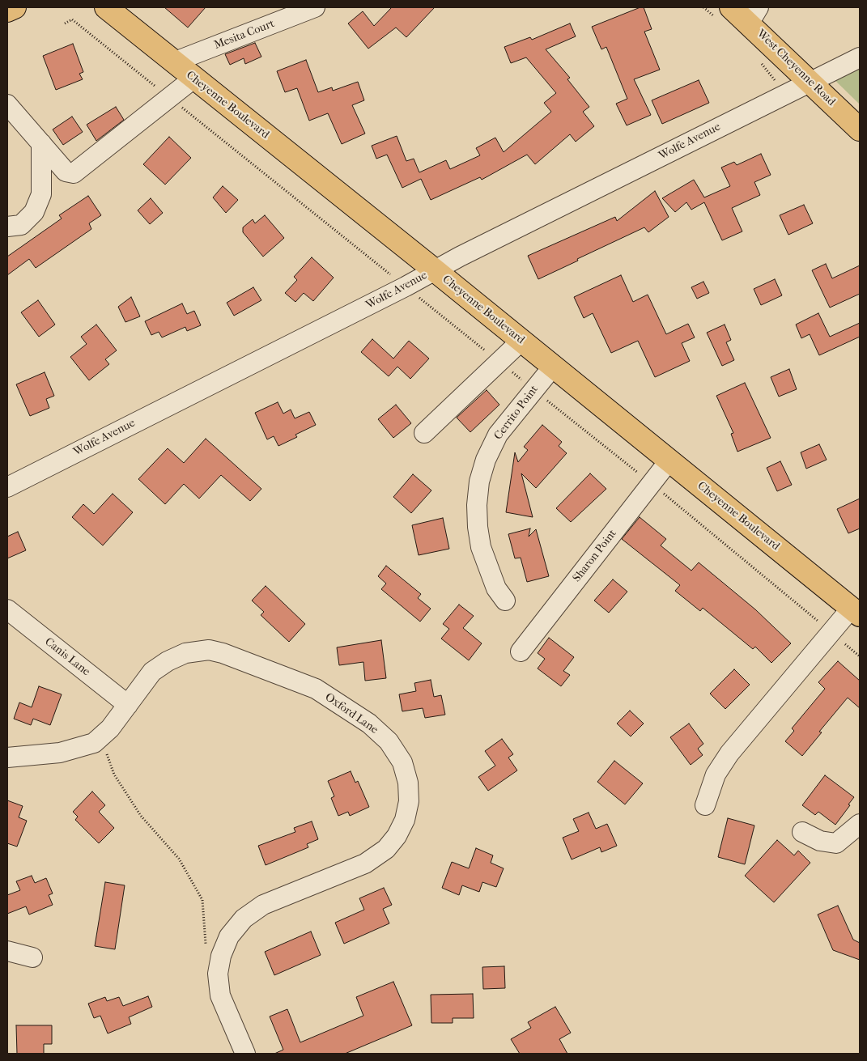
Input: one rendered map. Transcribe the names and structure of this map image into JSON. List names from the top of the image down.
{
  "streets": {
    "main road": ["West Cheyenne Road", "Cheyenne Boulevard"],
    "street": [
      "Mesita Court",
      "Wolfe Avenue",
      "Cerrito Point",
      "Sharon Point",
      "Canis Lane",
      "Oxford Lane"
    ]
  },
  "crossings": [
    ["Mesita Court", "Cheyenne Boulevard"],
    ["West Cheyenne Road", "Wolfe Avenue"],
    ["Cheyenne Boulevard", "Wolfe Avenue"],
    ["Cheyenne Boulevard", "Cerrito Point"],
    ["Cheyenne Boulevard", "Sharon Point"],
    ["Canis Lane", "Oxford Lane"]
  ]
}
